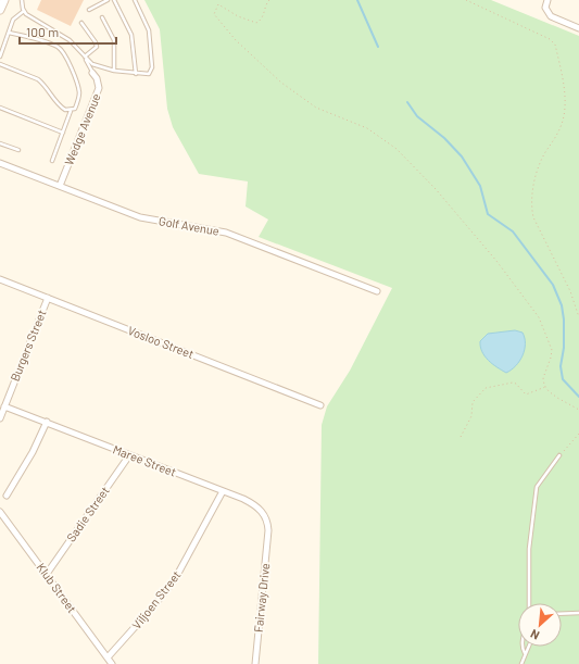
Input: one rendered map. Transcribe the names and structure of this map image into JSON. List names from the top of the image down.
{
  "streets": {
    "street": [
      "Wedge Avenue",
      "Golf Avenue",
      "Vosloo Street",
      "Burgers Street",
      "Maree Street",
      "Sadie Street",
      "Klub Street",
      "Fairway Drive",
      "Viljoen Street"
    ]
  },
  "crossings": [
    ["Wedge Avenue", "Golf Avenue"],
    ["Vosloo Street", "Burgers Street"],
    ["Burgers Street", "Maree Street"],
    ["Maree Street", "Sadie Street"],
    ["Maree Street", "Fairway Drive"],
    ["Maree Street", "Viljoen Street"],
    ["Sadie Street", "Klub Street"],
    ["Klub Street", "Viljoen Street"]
  ],
  "scale_bar": "100 m",
  "north": "bottom left"
}
